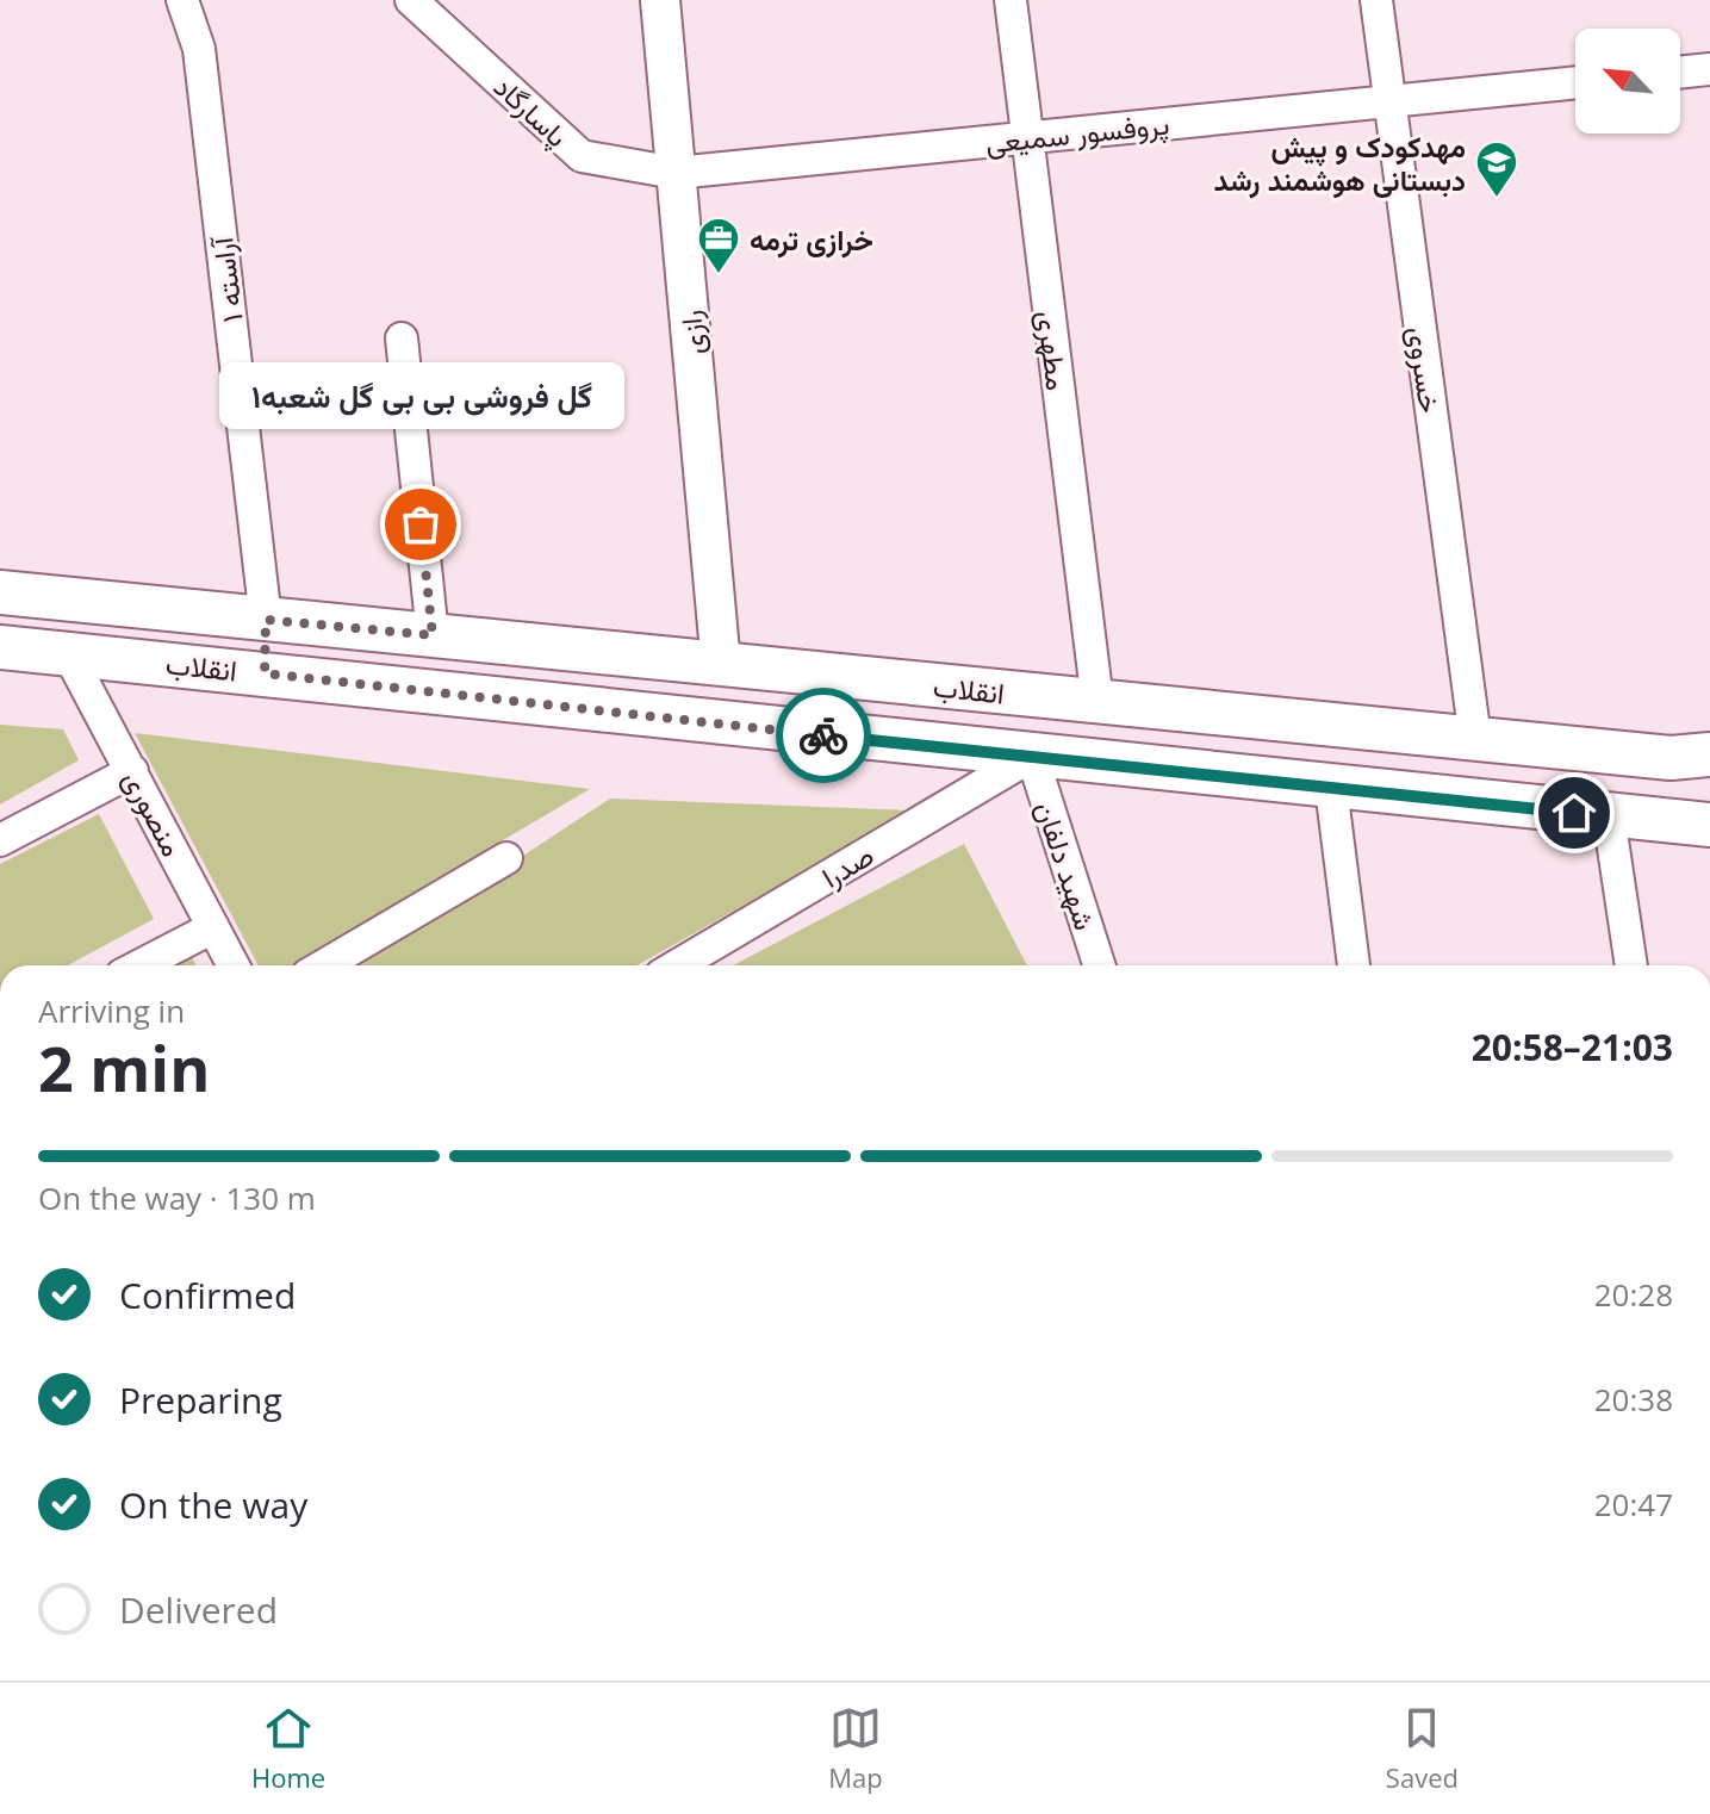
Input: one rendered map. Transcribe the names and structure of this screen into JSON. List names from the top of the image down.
{
  "streets": {
    "main road": ["انقلاب"],
    "street": [
      "پاسارگاد",
      "پروفسور سمیعی",
      "آراسته ۱",
      "رازی",
      "مطهری",
      "خسروی",
      "منصوری",
      "صدرا",
      "شهید دلفان"
    ]
  },
  "crossings": [
    ["پاسارگاد", "پروفسور سمیعی"],
    ["پاسارگاد", "رازی"],
    ["پروفسور سمیعی", "رازی"],
    ["پروفسور سمیعی", "مطهری"],
    ["پروفسور سمیعی", "خسروی"],
    ["آراسته ۱", "انقلاب"],
    ["رازی", "انقلاب"],
    ["مطهری", "انقلاب"],
    ["خسروی", "انقلاب"],
    ["انقلاب", "منصوری"],
    ["انقلاب", "صدرا"],
    ["انقلاب", "شهید دلفان"],
    ["صدرا", "شهید دلفان"]
  ],
  "places": {
    "school or university": ["مهدکودک و پیش دبستانی هوشمند رشد"],
    "office": ["خرازی ترمه"],
    "other": ["گل فروشی بی بی گل شعبه۱"]
  },
  "north": "top left",
  "page": {
    "bubble": "گل فروشی بی بی گل شعبه۱",
    "heading": ["2 min", "Arriving in", "20:58–21:03"],
    "bar": "On the way · 130 m",
    "list": [
      ["Confirmed", "20:28"],
      ["Preparing", "20:38"],
      ["On the way", "20:47"],
      "Delivered"
    ],
    "tabs": ["Home", "Map", "Saved"]
  }
}
